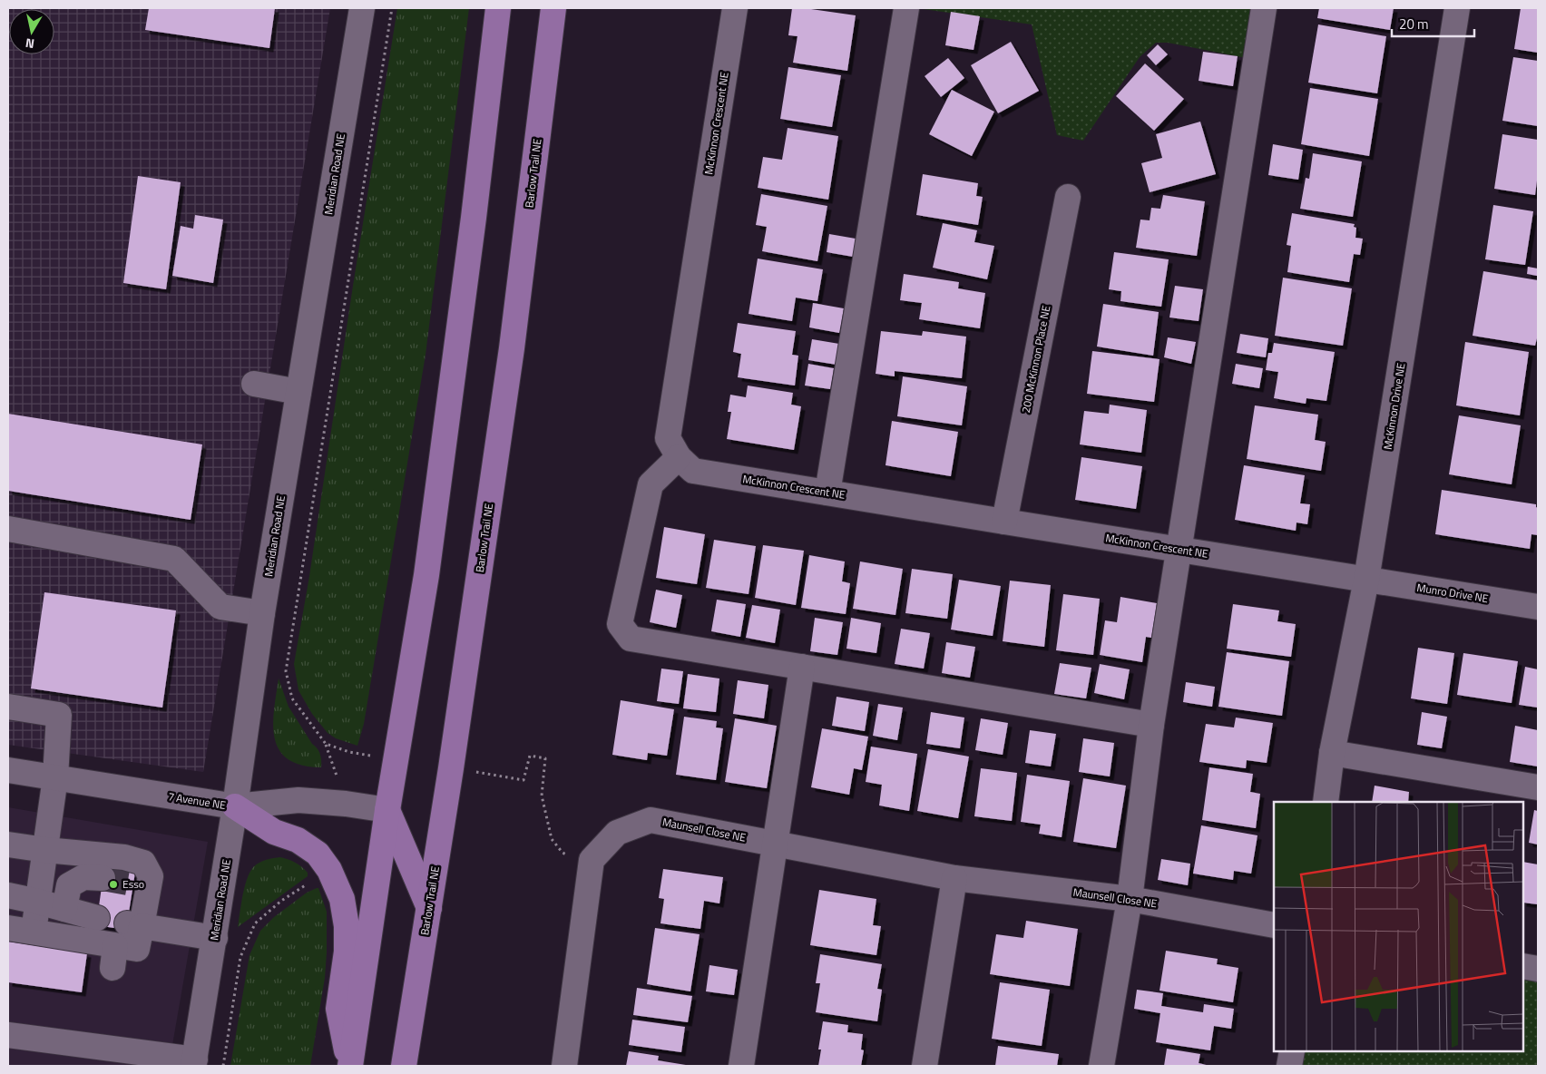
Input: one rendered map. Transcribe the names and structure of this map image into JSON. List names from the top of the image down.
{
  "streets": {
    "main road": ["Barlow Trail NE"],
    "street": [
      "McKinnon Crescent NE",
      "Meridian Road NE",
      "200 McKinnon Place NE",
      "McKinnon Drive NE",
      "Munro Drive NE",
      "7 Avenue NE",
      "Maunsell Close NE"
    ]
  },
  "crossings": [
    ["McKinnon Crescent NE", "200 McKinnon Place NE"],
    ["McKinnon Crescent NE", "McKinnon Drive NE"],
    ["McKinnon Crescent NE", "Munro Drive NE"],
    ["Meridian Road NE", "7 Avenue NE"],
    ["McKinnon Drive NE", "Munro Drive NE"]
  ],
  "places": ["Esso"],
  "scale_bar": "20 m",
  "north": "bottom"
}
